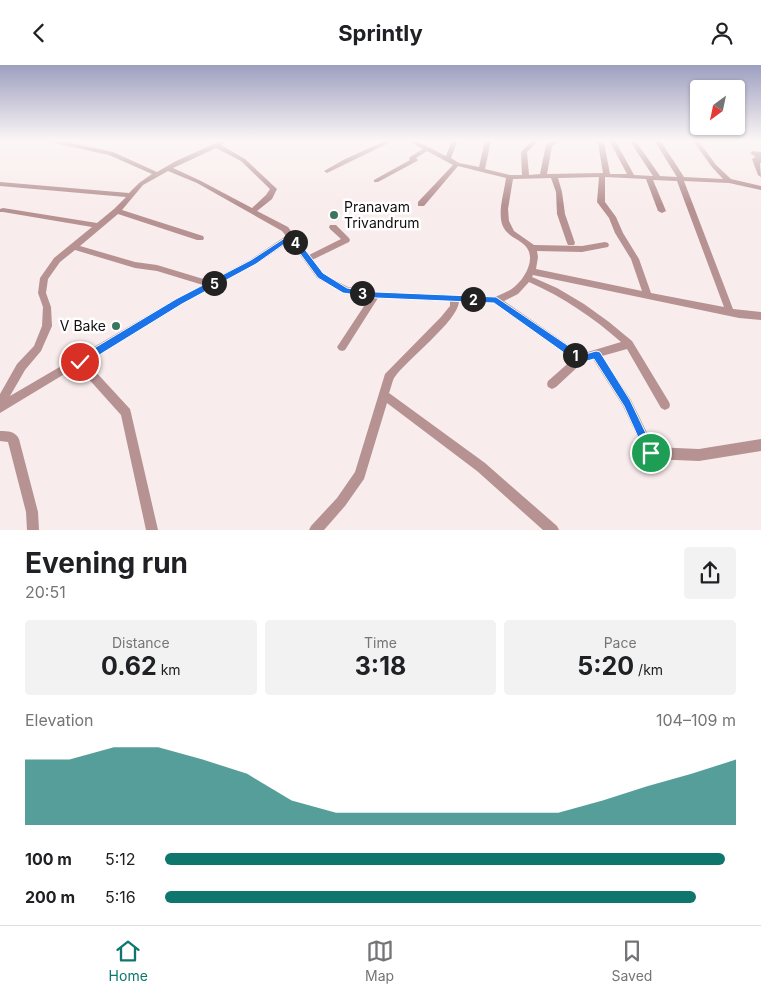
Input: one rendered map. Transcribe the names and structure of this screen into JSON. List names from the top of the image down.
{
  "places": ["Pranavam Trivandrum", "V Bake"],
  "north": "bottom left",
  "page": {
    "header": "Sprintly",
    "pins": [
      "4",
      "5",
      "3",
      "2",
      "1"
    ],
    "heading": ["Evening run", "20:51"],
    "stats": [
      ["Distance", "0.62 km"],
      ["Time", "3:18"],
      ["Pace", "5:20 /km"]
    ],
    "chart": ["Elevation", "104–109 m"],
    "list": [
      {
        "name": "100 m",
        "note": "5:12"
      },
      {
        "name": "200 m",
        "note": "5:16"
      }
    ],
    "tabs": ["Home", "Map", "Saved"]
  }
}
